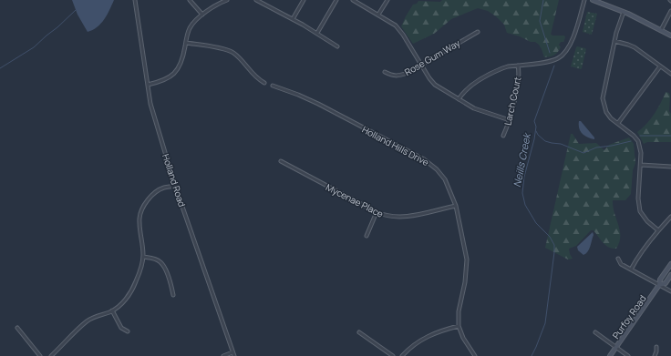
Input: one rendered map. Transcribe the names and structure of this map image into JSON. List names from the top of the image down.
{
  "streets": {
    "street": [
      "Rose Gum Way",
      "Larch Court",
      "Holland Hills Drive",
      "Holland Road",
      "Mycenae Place",
      "Purfoy Road"
    ]
  },
  "crossings": [
    ["Holland Hills Drive", "Mycenae Place"]
  ],
  "water": ["Neills Creek"]
}
